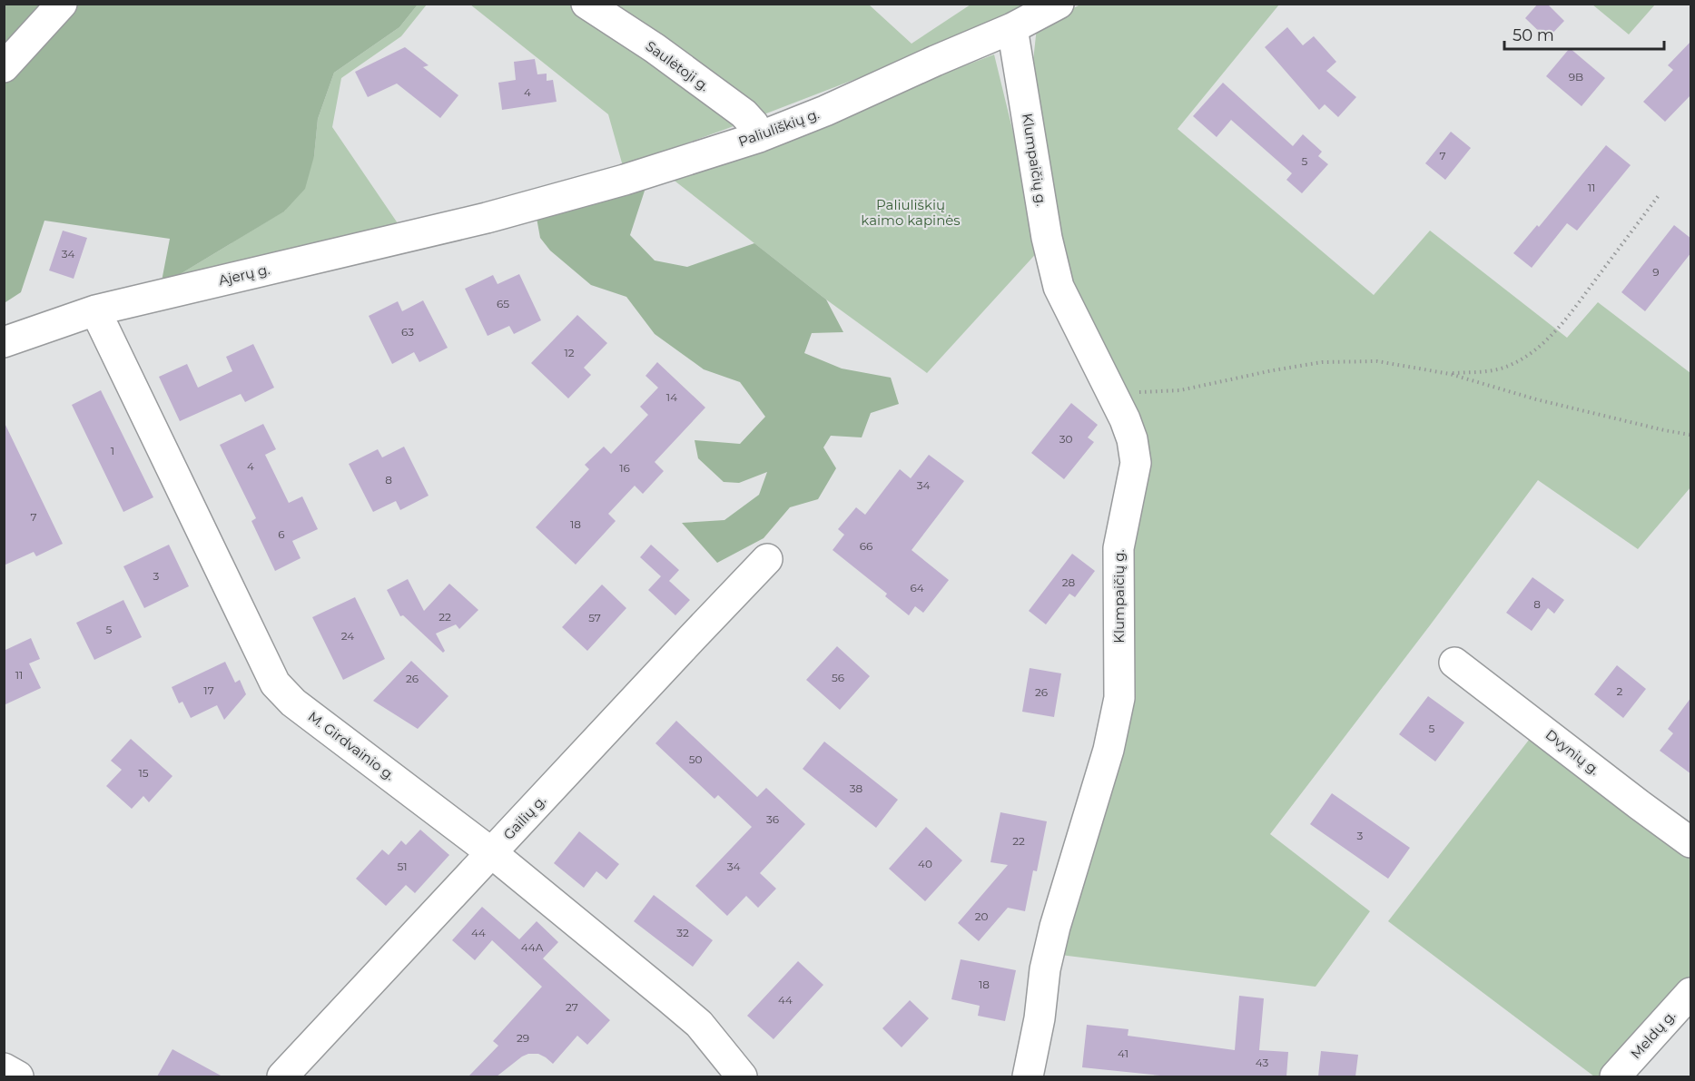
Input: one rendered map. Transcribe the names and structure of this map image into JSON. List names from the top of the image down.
{
  "streets": {
    "street": [
      "Saulėtoji g.",
      "Paliuliškių g.",
      "Klumpaičių g.",
      "Ajerų g.",
      "M. Girdvainio g.",
      "Dvynių g.",
      "Gailių g.",
      "Meldų g."
    ]
  },
  "crossings": [
    ["Saulėtoji g.", "Paliuliškių g."],
    ["Paliuliškių g.", "Klumpaičių g."],
    ["Paliuliškių g.", "Ajerų g."],
    ["Ajerų g.", "M. Girdvainio g."],
    ["M. Girdvainio g.", "Gailių g."]
  ],
  "parks": ["Paliuliškių kaimo kapinės"],
  "house_numbers": [
    "9B",
    "4",
    "7",
    "5",
    "11",
    "34",
    "9",
    "65",
    "63",
    "12",
    "14",
    "30",
    "1",
    "4",
    "16",
    "8",
    "34",
    "7",
    "18",
    "6",
    "66",
    "3",
    "28",
    "64",
    "8",
    "22",
    "57",
    "5",
    "24",
    "11",
    "56",
    "26",
    "17",
    "2",
    "26",
    "5",
    "50",
    "15",
    "38",
    "36",
    "3",
    "22",
    "40",
    "51",
    "34",
    "20",
    "44",
    "32",
    "44A",
    "18",
    "44",
    "27",
    "29",
    "41",
    "43"
  ],
  "scale_bar": "50 m"
}
